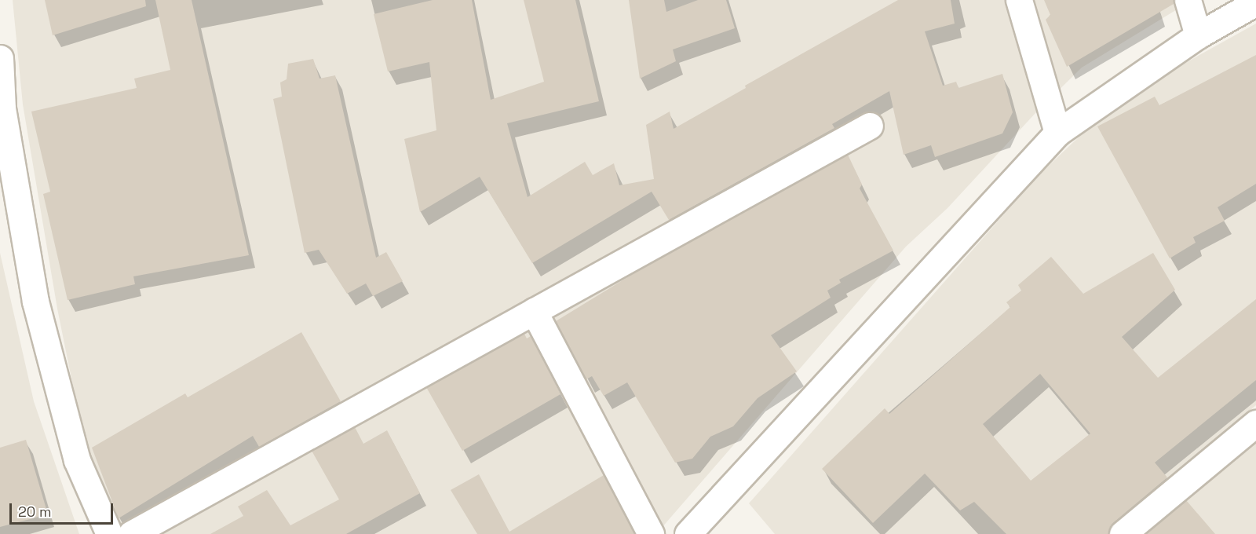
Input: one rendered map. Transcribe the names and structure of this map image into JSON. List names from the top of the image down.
{
  "scale_bar": "20 m"
}
